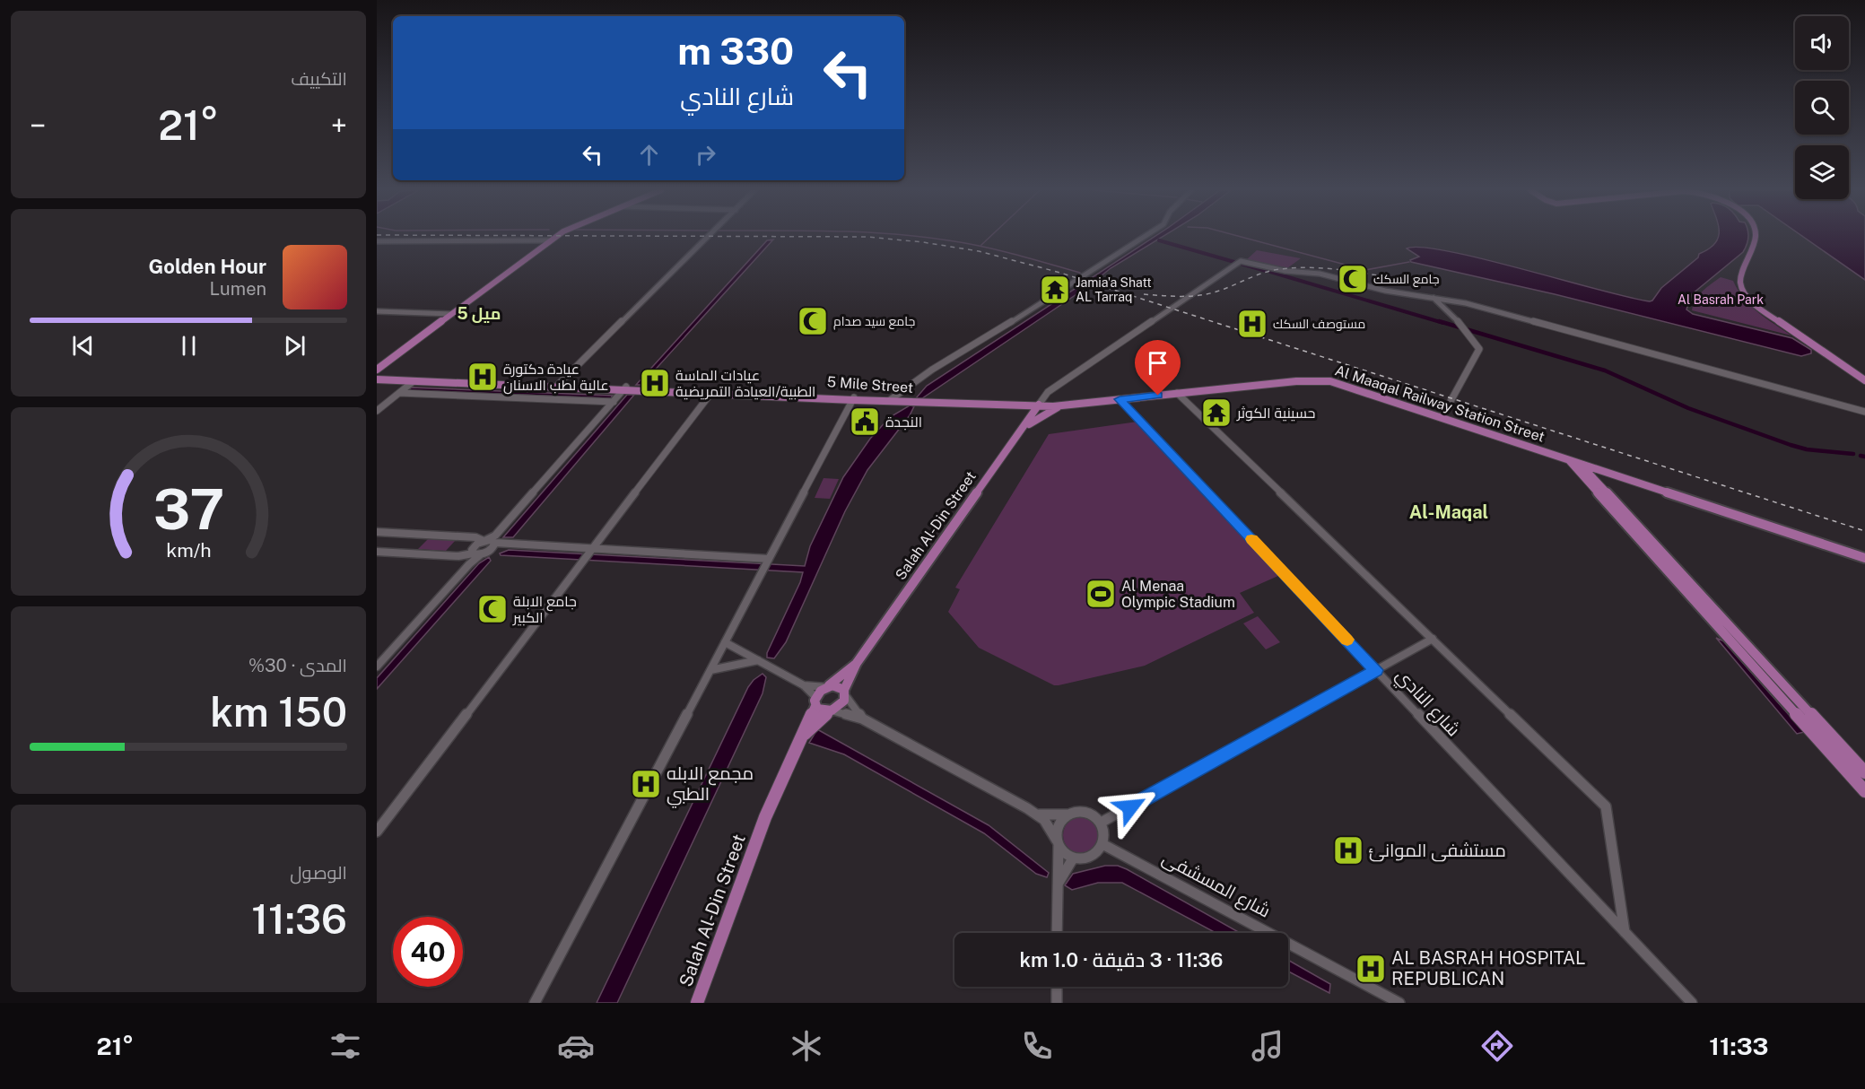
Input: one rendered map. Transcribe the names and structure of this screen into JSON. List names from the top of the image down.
{
  "streets": {
    "main road": ["5 Mile Street", "Al Maaqal Railway Station Street", "Salah Al-Din Street"],
    "street": ["شارع النادي", "شارع المسشفى"]
  },
  "crossings": [
    ["5 Mile Street", "Al Maaqal Railway Station Street"],
    ["5 Mile Street", "Salah Al-Din Street"],
    ["Al Maaqal Railway Station Street", "Salah Al-Din Street"],
    ["Al Maaqal Railway Station Street", "شارع النادي"]
  ],
  "districts": ["5 ميل", "Al-Maqal"],
  "parks": ["Al Basrah Park"],
  "places": {
    "mosque": ["جامع السكك", "جامع سيد صدام", "جامع الابلة الكبير"],
    "temple": ["Jamia'a Shatt AL Tarraq", "حسينية الكوثر"],
    "hospital": [
      "مستوصف السكك",
      "عيادة دكتورة عالية لطب الاسنان",
      "عيادات الماسة الطبية/العيادة التمريضية",
      "مجمع الابله الطبي",
      "مستشفى الموانئ",
      "AL BASRAH HOSPITAL REPUBLICAN"
    ],
    "public building": ["النجدة"],
    "sports": ["Al Menaa Olympic Stadium"]
  },
  "page": {
    "tile": [
      "التكييف",
      ["المدى · 30%", "150 km"],
      ["الوصول", "11:36"]
    ],
    "turn": ["330 m", "شارع النادي"],
    "heat": ["−", "21°", "+"],
    "song": ["Golden Hour", "Lumen"],
    "limit": "40",
    "trip": "11:36 · 3 دقيقة · 1.0 km",
    "tabs": ["11:33", "21°"],
    "gauge": ["37", "km/h"]
  }
}
